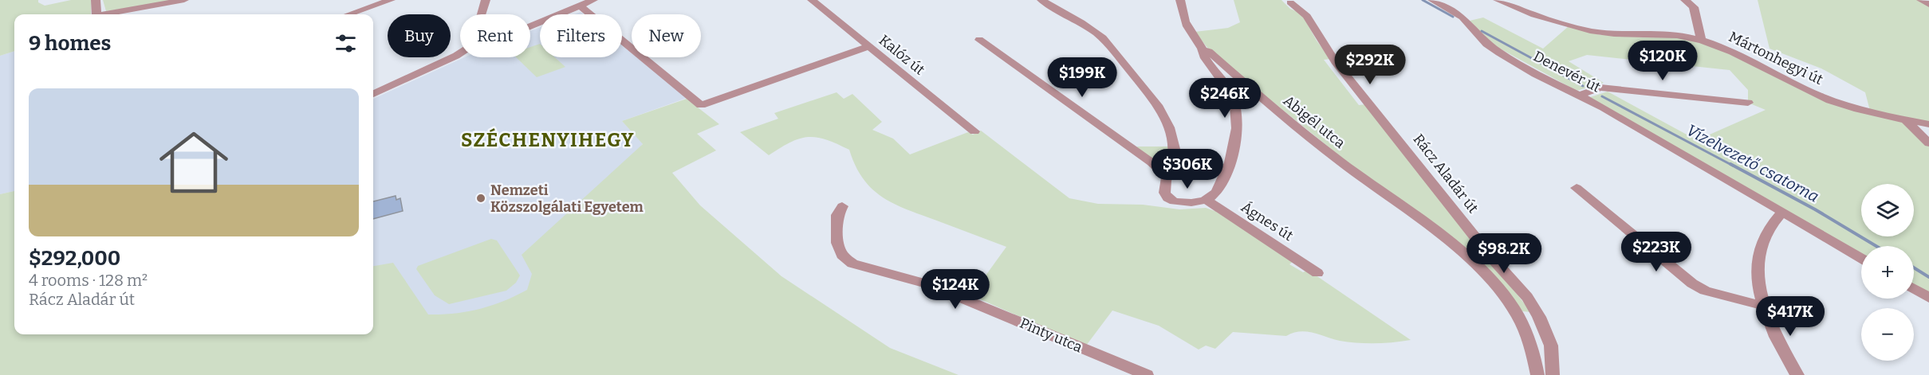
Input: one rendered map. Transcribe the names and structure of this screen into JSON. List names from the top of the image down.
{
  "streets": {
    "street": [
      "Kalóz út",
      "Mártonhegyi út",
      "Denevér út",
      "Abigél utca",
      "Rácz Aladár út",
      "Ágnes út",
      "Pinty utca"
    ]
  },
  "districts": ["SZÉCHENYIHEGY"],
  "water": ["Vízelvezető csatorna"],
  "places": ["Nemzeti Közszolgálati Egyetem"],
  "page": {
    "chip": [
      "Buy",
      "Rent",
      "Filters",
      "New"
    ],
    "heading": "9 homes",
    "price": [
      "$120K",
      "$292K",
      "$199K",
      "$246K",
      "$306K",
      "$223K",
      "$98.2K",
      "$124K",
      "$417K"
    ],
    "list": [
      {
        "name": "$292,000",
        "note": "4 rooms · 128 m² · Rácz Aladár út"
      }
    ],
    "map_buttons": ["+", "−"]
  }
}
